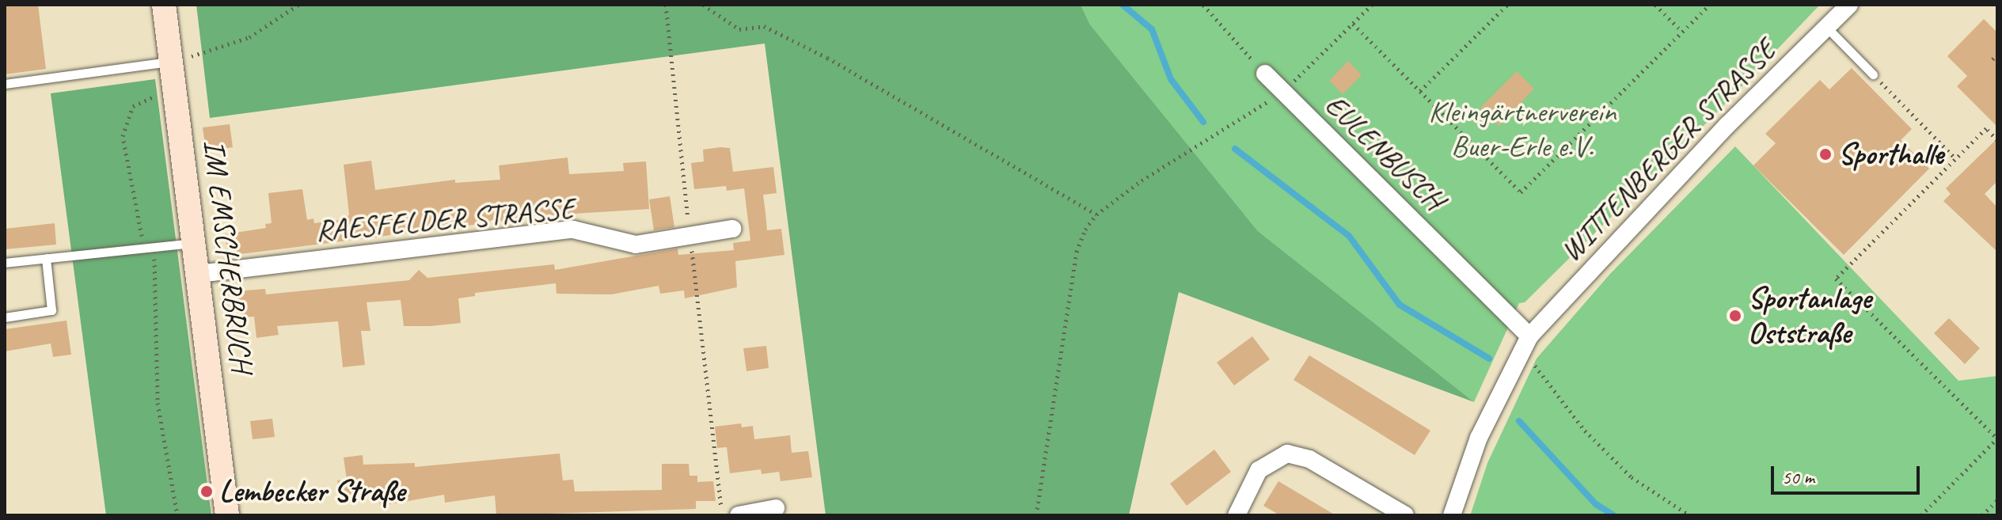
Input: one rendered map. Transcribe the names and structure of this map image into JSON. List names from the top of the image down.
{
  "streets": {
    "street": [
      "WITTENBERGER STRASSE",
      "EULENBUSCH",
      "RAESFELDER STRASSE",
      "IM EMSCHERBRUCH"
    ]
  },
  "crossings": [
    ["WITTENBERGER STRASSE", "EULENBUSCH"],
    ["RAESFELDER STRASSE", "IM EMSCHERBRUCH"]
  ],
  "parks": ["Kleingärtnerverein Buer-Erle e.V."],
  "places": ["Sporthalle", "Sportanlage Oststraße", "Lembecker Straße"],
  "scale_bar": "50 m"
}
